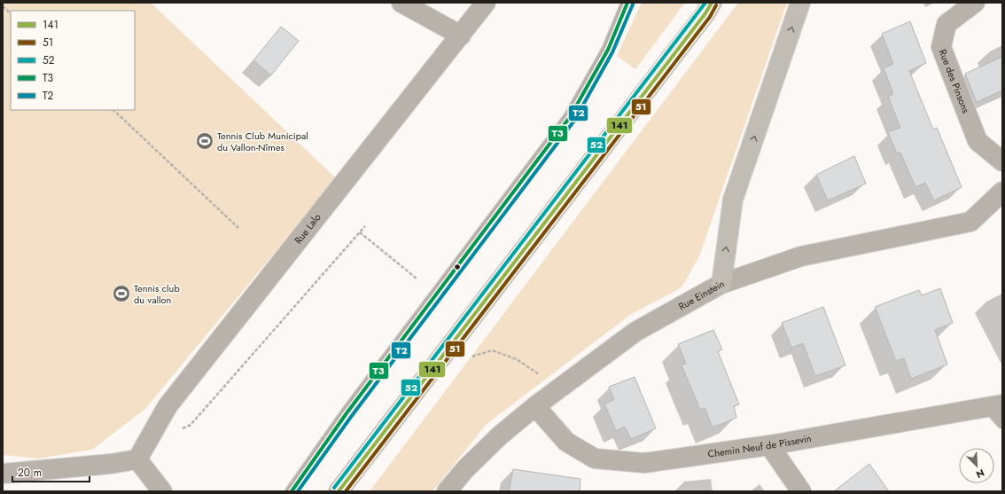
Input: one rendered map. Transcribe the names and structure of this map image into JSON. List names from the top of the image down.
{
  "streets": {
    "street": [
      "Rue des Pinsons",
      "Rue Lalo",
      "Rue Einstein",
      "Chemin Neuf de Pissevin"
    ]
  },
  "crossings": [
    ["Rue Einstein", "Chemin Neuf de Pissevin"]
  ],
  "places": {
    "sports": ["Tennis Club Municipal du Vallon-Nîmes", "Tennis club du vallon"]
  },
  "lines": [
    "transit line 141",
    "transit line 52",
    "transit line T3",
    "transit line T2",
    "transit line 51"
  ],
  "legend": [
    "141",
    "51",
    "52",
    "T3",
    "T2"
  ],
  "scale_bar": "20 m",
  "north": "bottom right"
}
